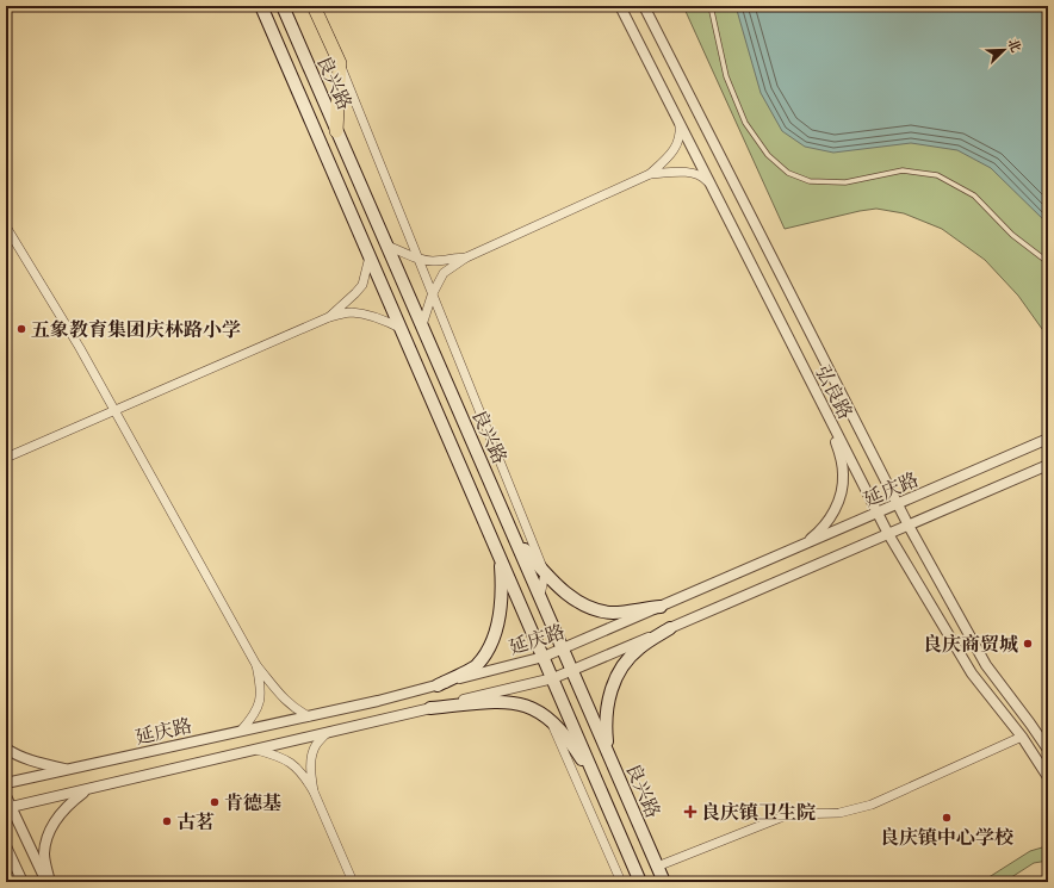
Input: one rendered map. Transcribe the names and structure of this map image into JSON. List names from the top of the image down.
{
  "streets": {
    "main road": ["良兴路"],
    "street": ["弘良路", "延庆路"]
  },
  "crossings": [
    ["良兴路", "延庆路"],
    ["弘良路", "延庆路"]
  ],
  "places": {
    "other": [
      "五象教育集团庆林路小学",
      "良庆商贸城",
      "肯德基",
      "良庆镇中心学校",
      "古茗"
    ],
    "health": ["良庆镇卫生院"]
  },
  "north": "top right"
}
